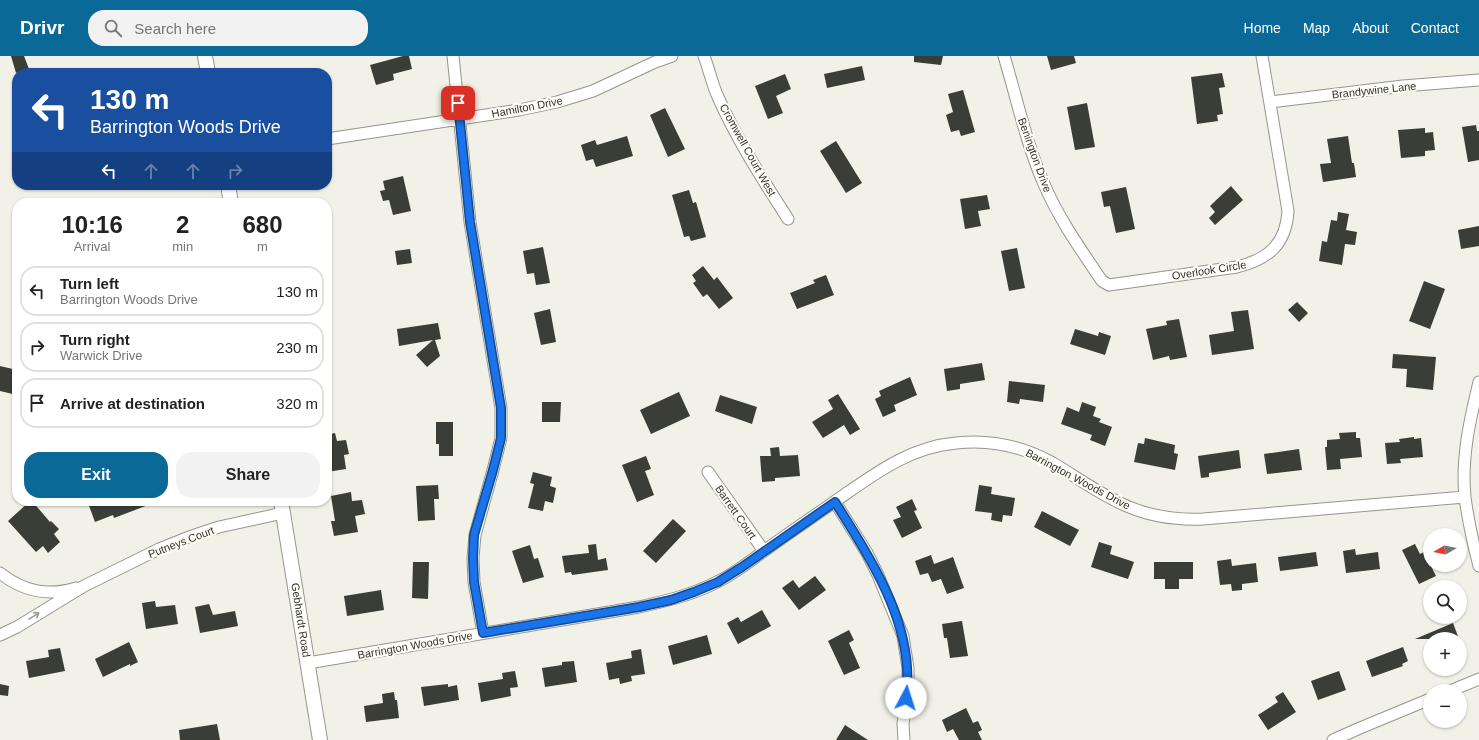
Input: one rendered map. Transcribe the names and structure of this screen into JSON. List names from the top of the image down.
{
  "streets": {
    "street": [
      "Brandywine Lane",
      "Hamilton Drive",
      "Cromwell Court West",
      "Benington Drive",
      "Overlook Circle",
      "Barrington Woods Drive",
      "Barrett Court",
      "Putneys Court",
      "Gebhardt Road"
    ]
  },
  "crossings": [
    ["Brandywine Lane", "Overlook Circle"],
    ["Benington Drive", "Overlook Circle"],
    ["Barrington Woods Drive", "Barrett Court"],
    ["Barrington Woods Drive", "Gebhardt Road"],
    ["Putneys Court", "Gebhardt Road"]
  ],
  "north": "left",
  "page": {
    "header": "Drivr",
    "search": "Search here",
    "nav": [
      "Home",
      "Map",
      "About",
      "Contact"
    ],
    "turn": ["130 m", "Barrington Woods Drive"],
    "eta": [
      "10:16",
      "Arrival",
      "2",
      "min",
      "680",
      "m"
    ],
    "list": [
      {
        "name": "Turn left",
        "note": "Barrington Woods Drive",
        "value": "130 m"
      },
      {
        "name": "Turn right",
        "note": "Warwick Drive",
        "value": "230 m"
      },
      {
        "name": "Arrive at destination",
        "value": "320 m"
      }
    ],
    "buttons": ["Exit", "Share"],
    "map_buttons": ["+", "−"]
  }
}
